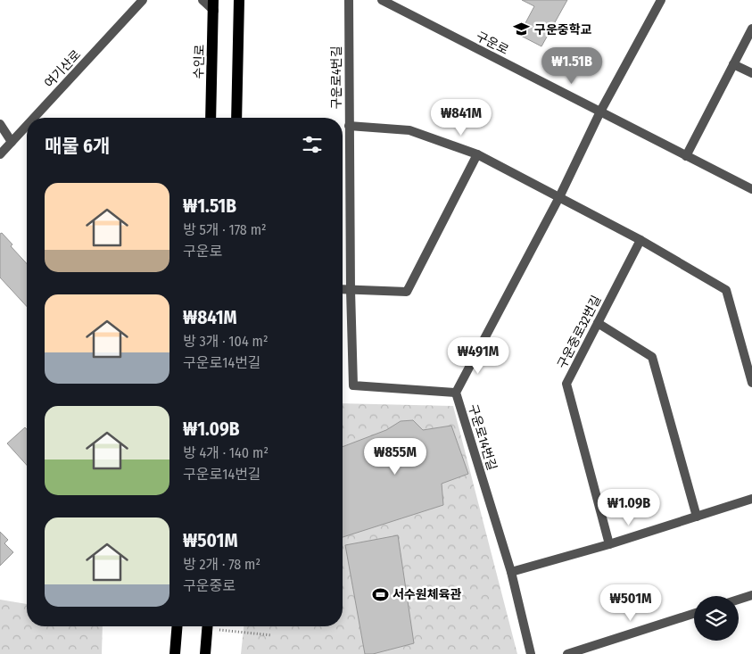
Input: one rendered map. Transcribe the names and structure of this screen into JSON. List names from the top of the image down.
{
  "streets": {
    "main road": ["수인로"],
    "street": [
      "구운로",
      "여기산로",
      "구운로4번길",
      "구운중로32번길",
      "구운로14번길"
    ]
  },
  "crossings": [
    ["구운로", "구운로14번길"],
    ["구운로4번길", "구운로14번길"]
  ],
  "places": {
    "school or university": ["구운중학교"],
    "sports": ["서수원체육관"]
  },
  "page": {
    "price": [
      "₩1.51B",
      "₩841M",
      "₩491M",
      "₩855M",
      "₩1.09B",
      "₩501M"
    ],
    "heading": "매물 6개",
    "list": [
      {
        "name": "₩1.51B",
        "note": "방 5개 · 178 m² · 구운로"
      },
      {
        "name": "₩841M",
        "note": "방 3개 · 104 m² · 구운로14번길"
      },
      {
        "name": "₩1.09B",
        "note": "방 4개 · 140 m² · 구운로14번길"
      },
      {
        "name": "₩501M",
        "note": "방 2개 · 78 m² · 구운중로"
      }
    ]
  }
}
